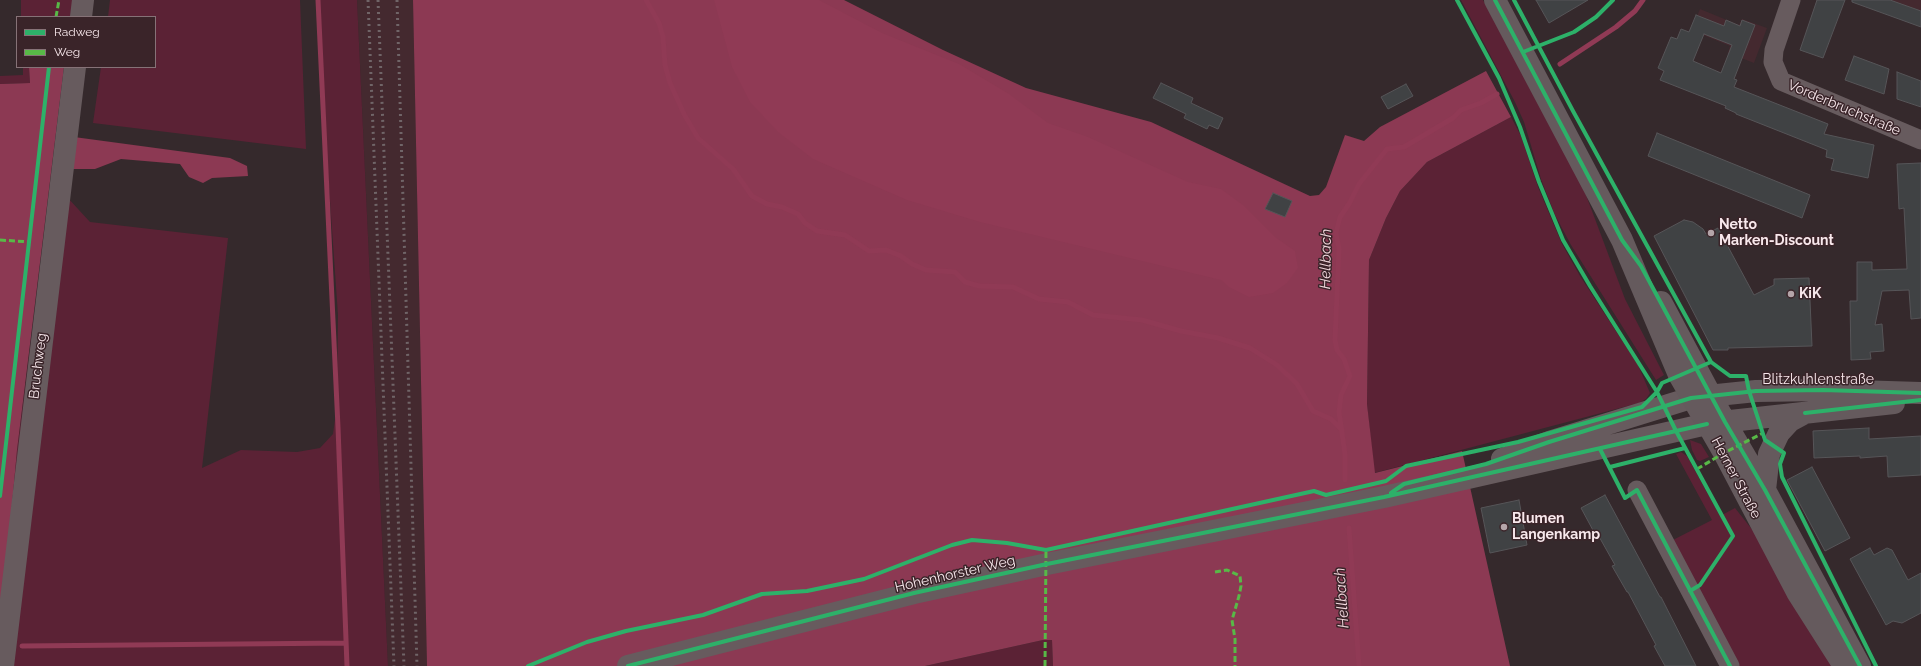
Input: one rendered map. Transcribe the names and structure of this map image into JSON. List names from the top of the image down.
{
  "streets": {
    "main road": ["Blitzkuhlenstraße", "Herner Straße"],
    "street": ["Vorderbruchstraße", "Bruchweg", "Hohenhorster Weg"]
  },
  "crossings": [
    ["Blitzkuhlenstraße", "Herner Straße"],
    ["Blitzkuhlenstraße", "Hohenhorster Weg"],
    ["Herner Straße", "Hohenhorster Weg"]
  ],
  "water": ["Hellbach"],
  "places": ["Netto Marken-Discount", "KiK", "Blumen Langenkamp"],
  "legend": ["Radweg", "Weg"]
}
